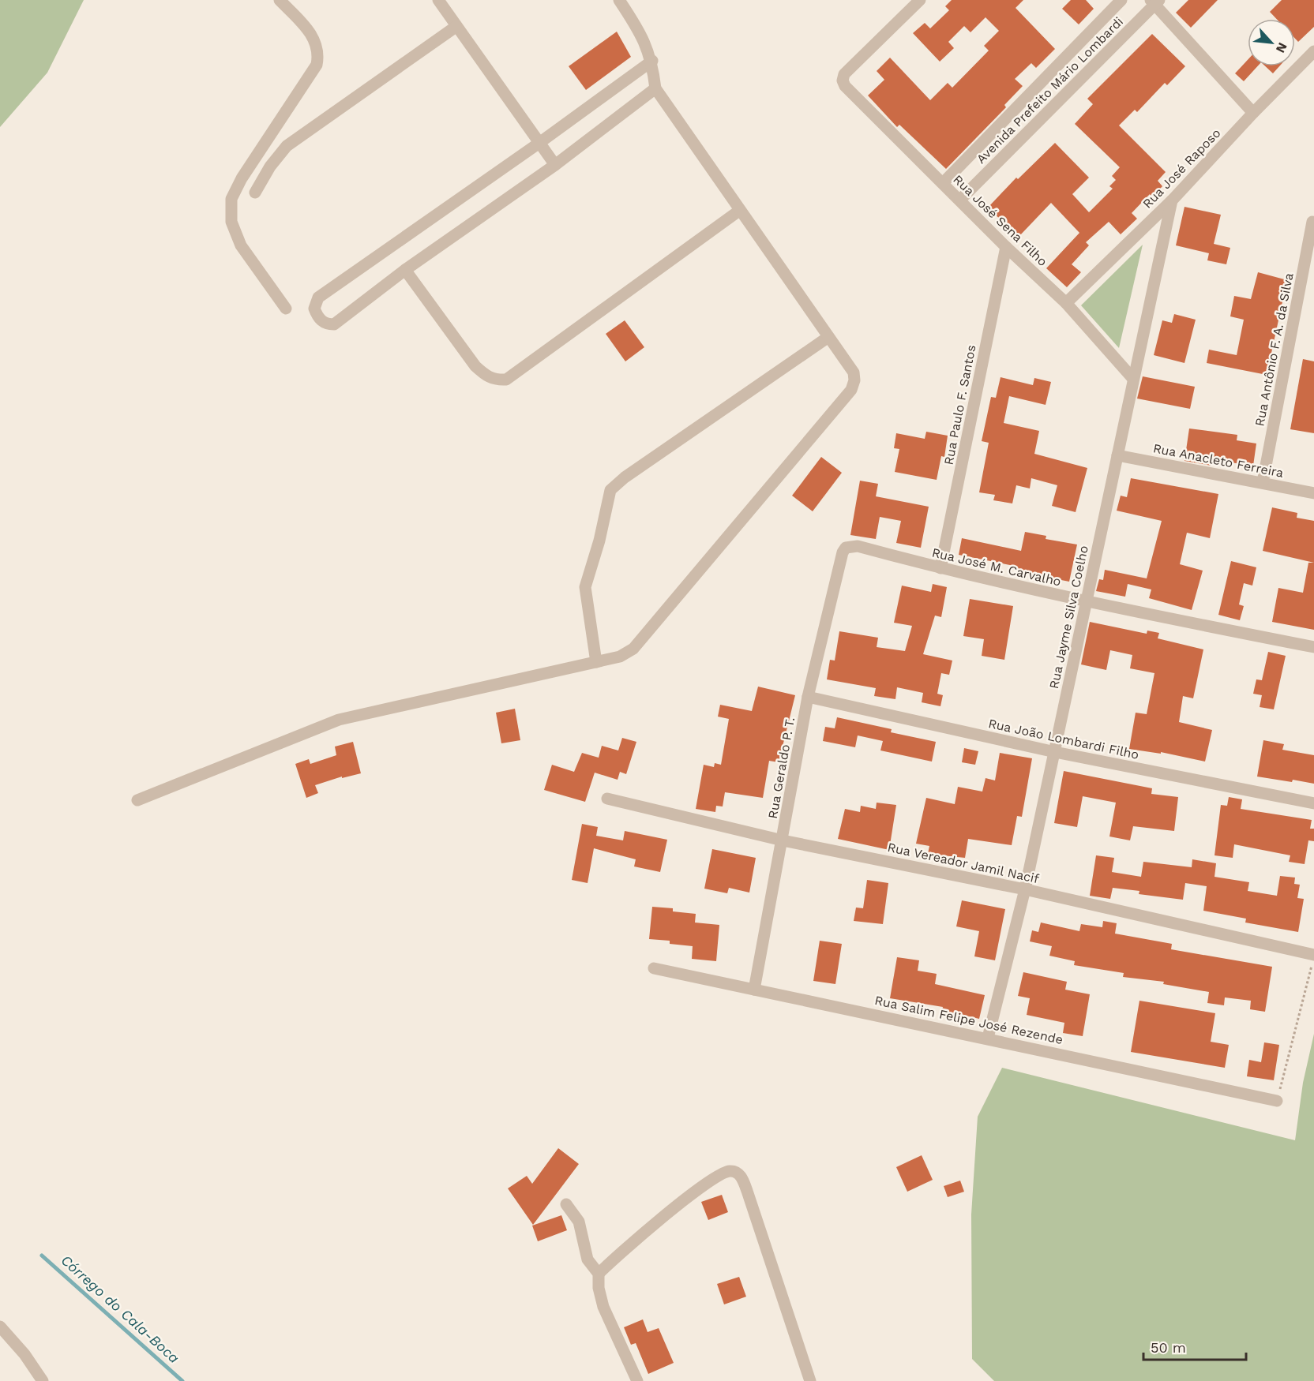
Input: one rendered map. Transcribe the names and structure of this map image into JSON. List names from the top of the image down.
{
  "streets": {
    "street": [
      "Avenida Prefeito Mário Lombardi",
      "Rua José Raposo",
      "Rua José Sena Filho",
      "Rua Antônio F. A. da Silva",
      "Rua Paulo F. Santos",
      "Rua Anacleto Ferreira",
      "Rua José M. Carvalho",
      "Rua Jayme Silva Coelho",
      "Rua João Lombardi Filho",
      "Rua Geraldo P. T.",
      "Rua Vereador Jamil Nacif",
      "Rua Salim Felipe José Rezende"
    ]
  },
  "crossings": [
    ["Avenida Prefeito Mário Lombardi", "Rua José Sena Filho"],
    ["Rua José Raposo", "Rua José Sena Filho"],
    ["Rua José Raposo", "Rua Jayme Silva Coelho"],
    ["Rua José Sena Filho", "Rua Paulo F. Santos"],
    ["Rua José Sena Filho", "Rua Jayme Silva Coelho"],
    ["Rua Antônio F. A. da Silva", "Rua Anacleto Ferreira"],
    ["Rua Paulo F. Santos", "Rua José M. Carvalho"],
    ["Rua Anacleto Ferreira", "Rua Jayme Silva Coelho"],
    ["Rua José M. Carvalho", "Rua Jayme Silva Coelho"],
    ["Rua José M. Carvalho", "Rua Geraldo P. T."],
    ["Rua Jayme Silva Coelho", "Rua João Lombardi Filho"],
    ["Rua Jayme Silva Coelho", "Rua Vereador Jamil Nacif"],
    ["Rua Jayme Silva Coelho", "Rua Salim Felipe José Rezende"],
    ["Rua João Lombardi Filho", "Rua Geraldo P. T."],
    ["Rua Geraldo P. T.", "Rua Vereador Jamil Nacif"],
    ["Rua Geraldo P. T.", "Rua Salim Felipe José Rezende"]
  ],
  "water": ["Córrego do Cala-Boca"],
  "scale_bar": "50 m",
  "north": "bottom right"
}
